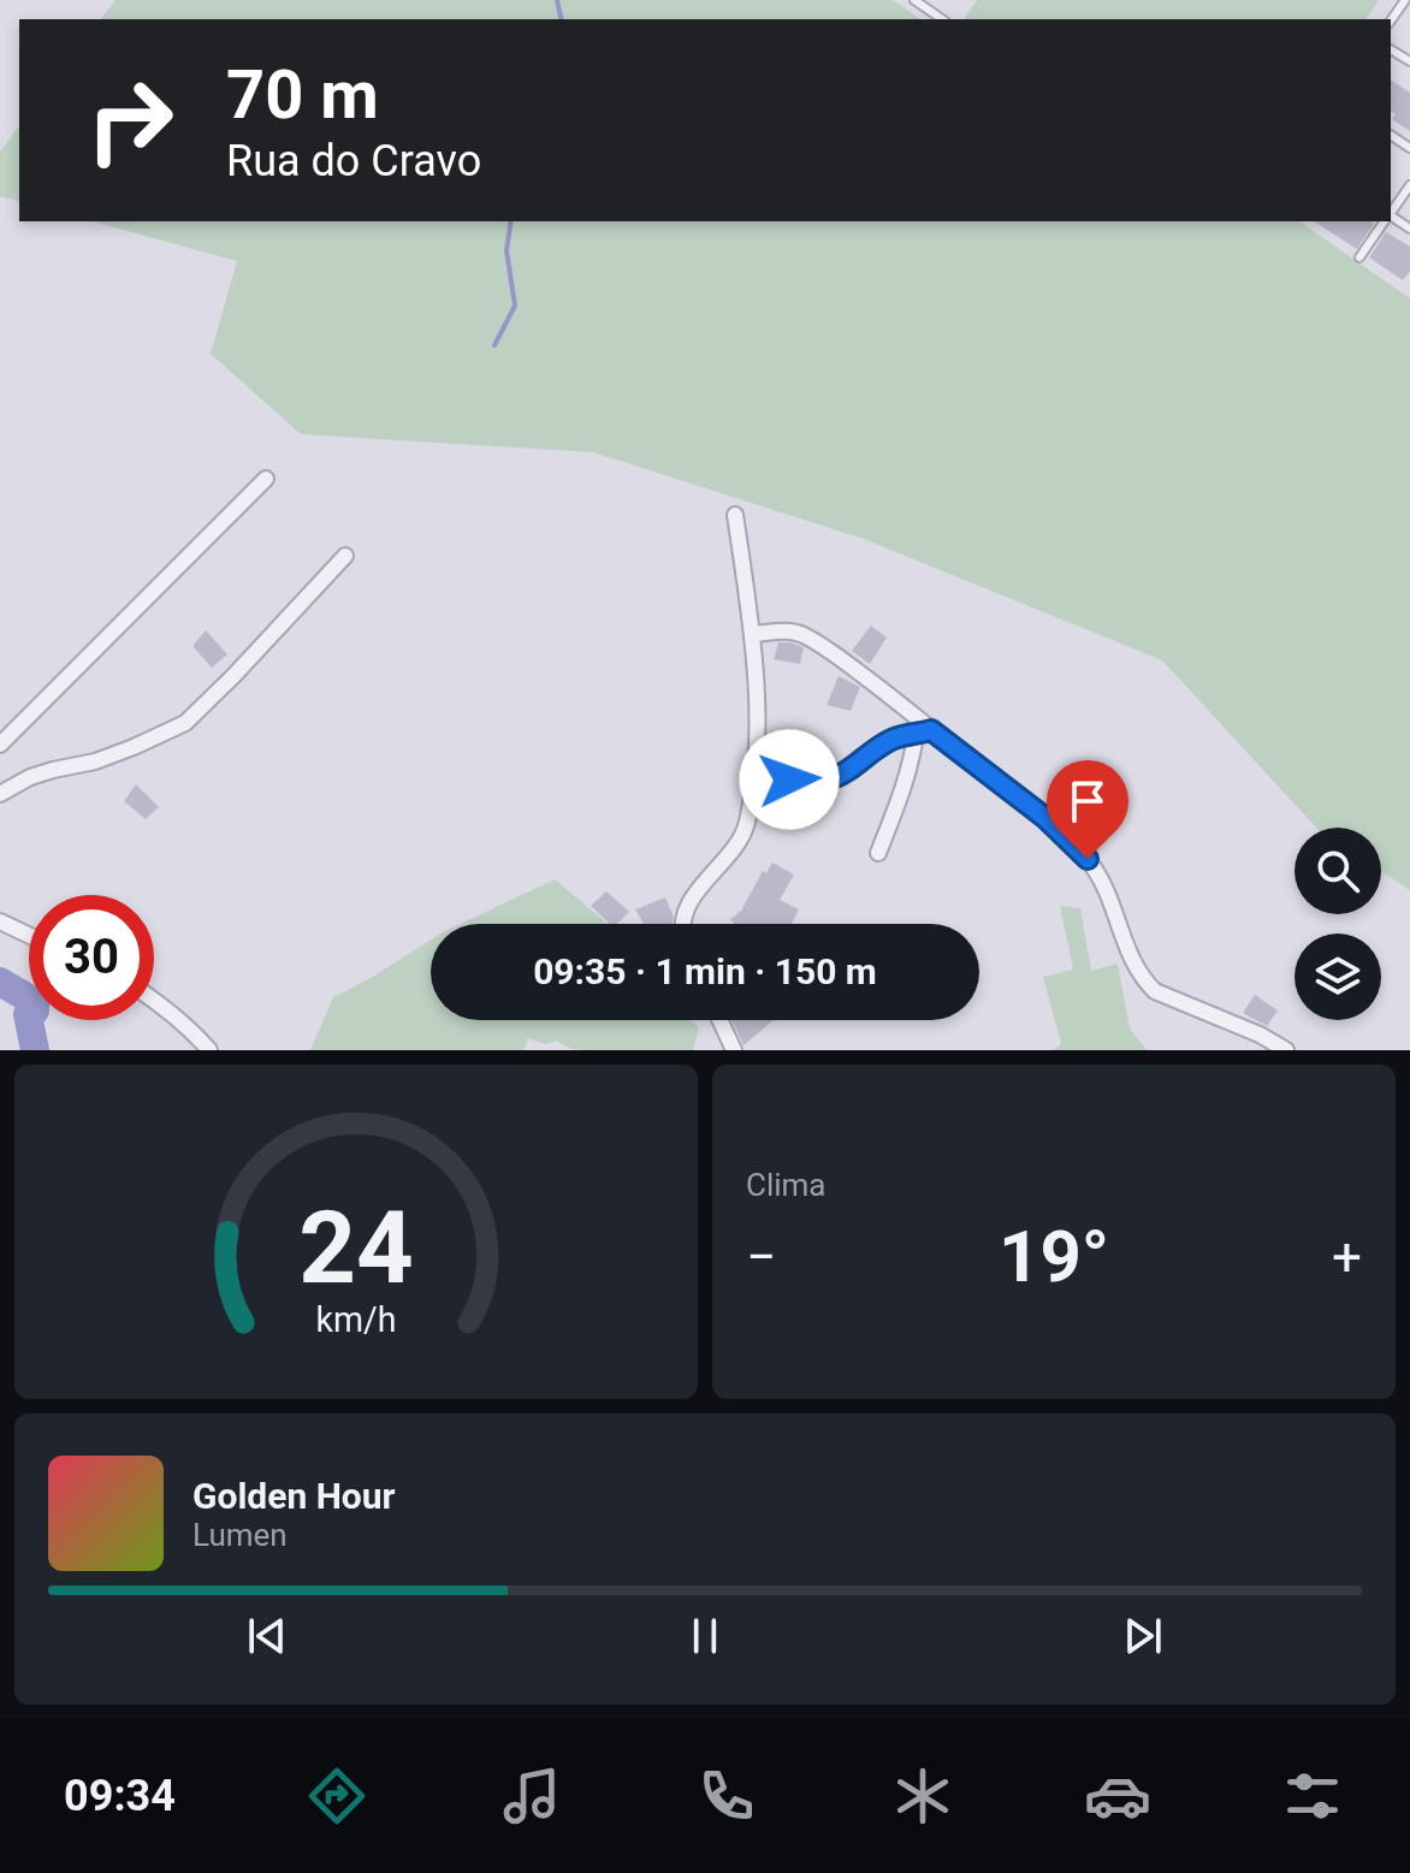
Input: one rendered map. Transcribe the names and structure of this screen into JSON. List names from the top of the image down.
{
  "page": {
    "turn": ["70 m", "Rua do Cravo"],
    "limit": "30",
    "trip": "09:35 · 1 min · 150 m",
    "tile": "Clima",
    "heat": ["−", "19°", "+"],
    "song": ["Golden Hour", "Lumen"],
    "tabs": "09:34",
    "gauge": ["24", "km/h"]
  }
}
